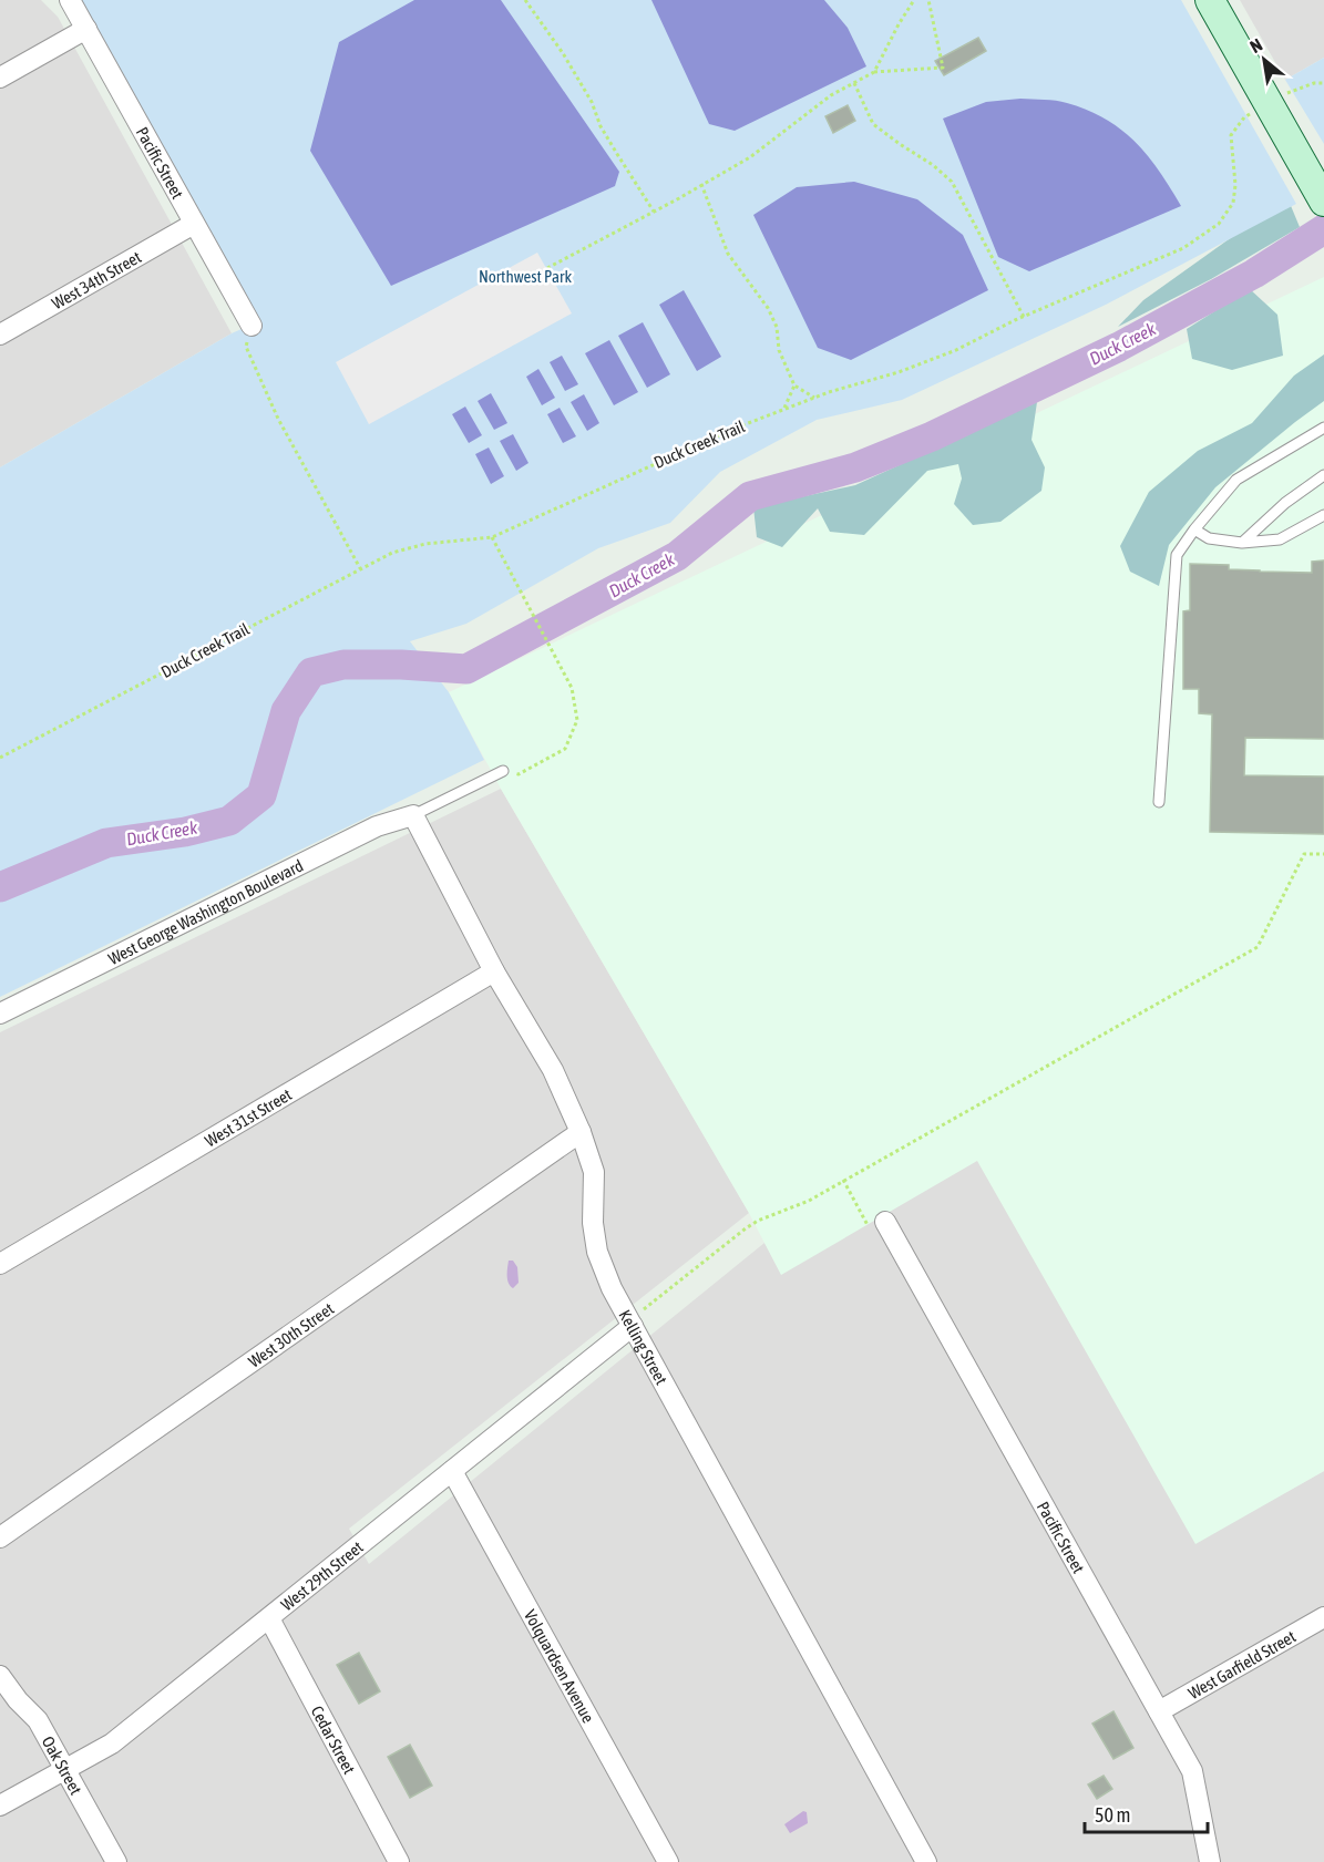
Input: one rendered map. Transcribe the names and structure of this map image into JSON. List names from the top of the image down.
{
  "streets": {
    "street": [
      "Pacific Street",
      "West 34th Street",
      "West George Washington Boulevard",
      "West 31st Street",
      "West 30th Street",
      "Kelling Street",
      "West 29th Street",
      "West Garfield Street",
      "Volquardsen Avenue",
      "Cedar Street",
      "Oak Street"
    ],
    "path": ["Duck Creek Trail"]
  },
  "crossings": [
    ["Pacific Street", "West 34th Street"],
    ["Pacific Street", "West Garfield Street"],
    ["West George Washington Boulevard", "Kelling Street"],
    ["West 31st Street", "Kelling Street"],
    ["West 30th Street", "Kelling Street"],
    ["Kelling Street", "West 29th Street"],
    ["West 29th Street", "Volquardsen Avenue"],
    ["West 29th Street", "Cedar Street"],
    ["West 29th Street", "Oak Street"]
  ],
  "water": ["Duck Creek"],
  "parks": ["Northwest Park"],
  "scale_bar": "50 m",
  "north": "top left"
}
